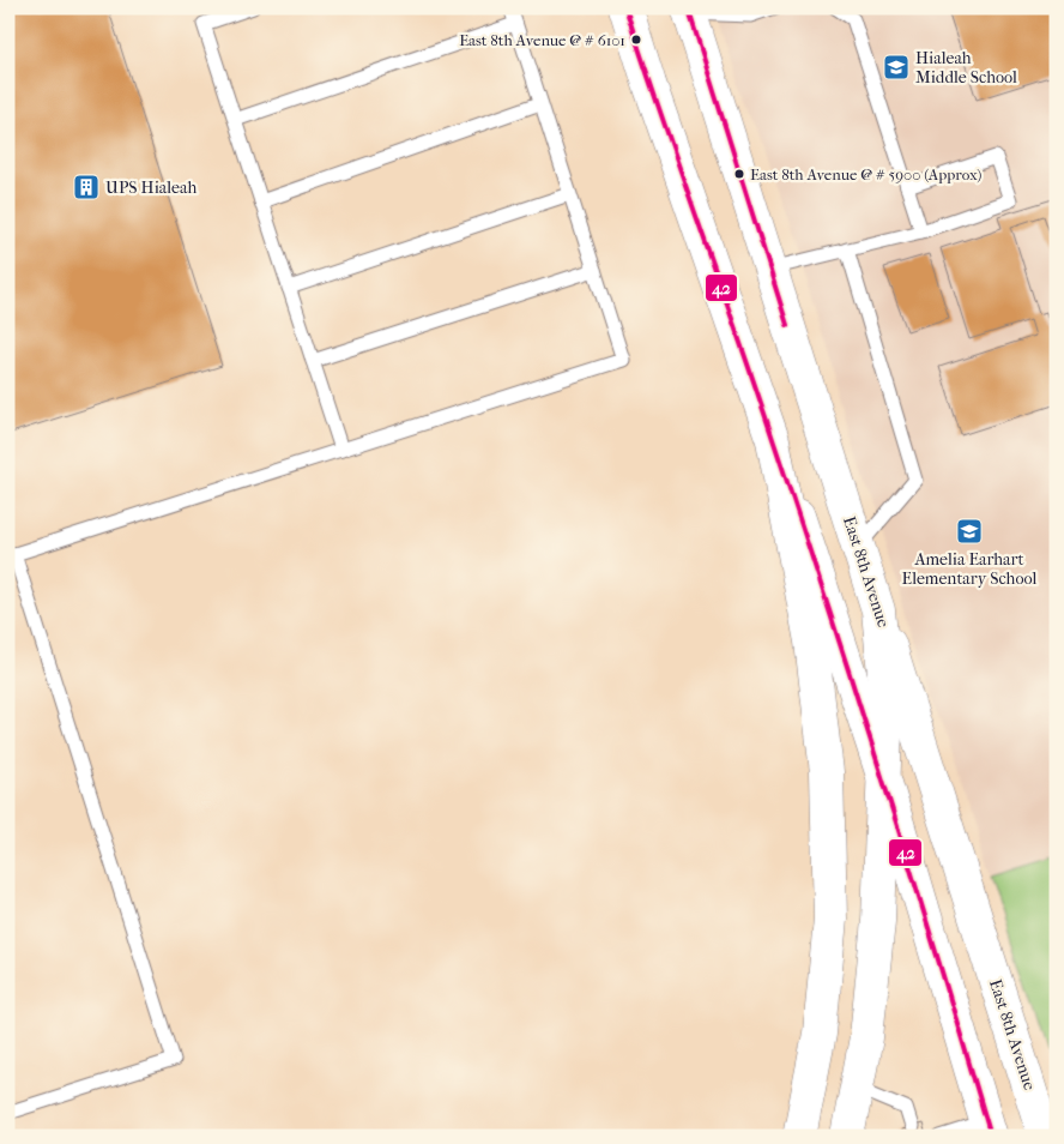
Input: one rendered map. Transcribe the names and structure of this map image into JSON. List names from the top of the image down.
{
  "streets": {
    "main road": ["East 8th Avenue"]
  },
  "places": {
    "other": ["East 8th Avenue @ # 6101", "East 8th Avenue @ # 5900 (Approx)"],
    "school or university": ["Hialeah Middle School", "Amelia Earhart Elementary School"],
    "building": ["UPS Hialeah"]
  },
  "lines": ["transit line 42"]
}
